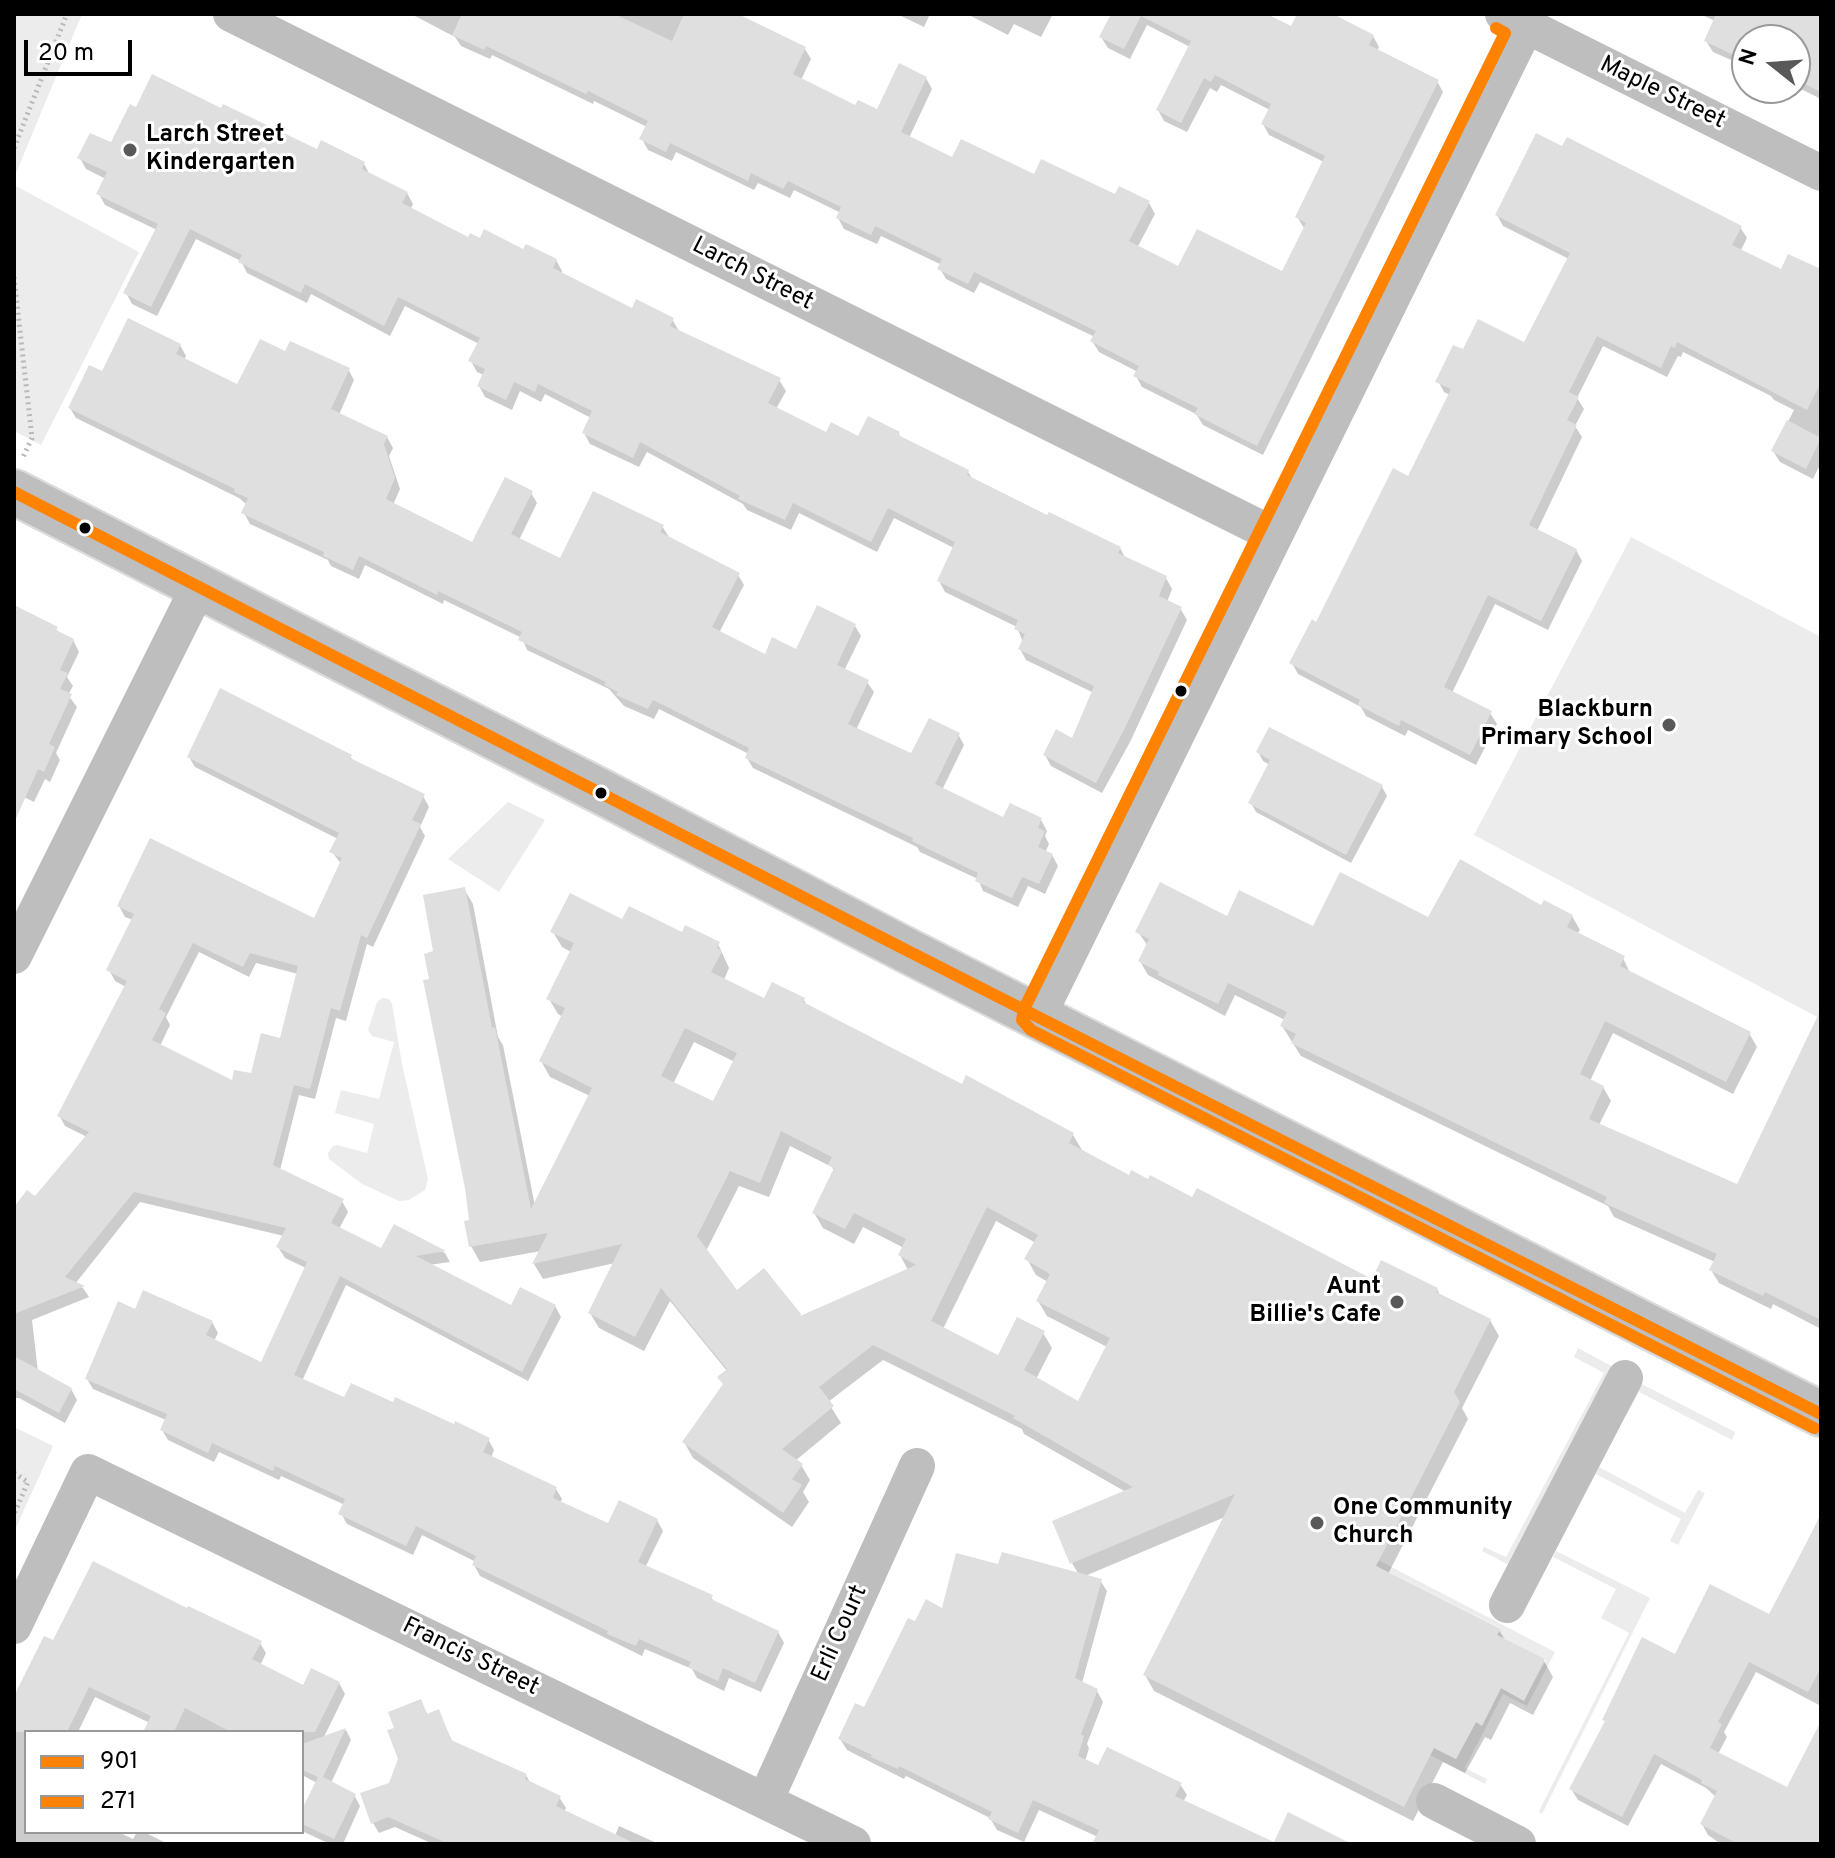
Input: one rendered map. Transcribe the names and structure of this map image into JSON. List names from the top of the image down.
{
  "streets": {
    "street": [
      "Maple Street",
      "Larch Street",
      "Erli Court",
      "Francis Street"
    ]
  },
  "crossings": [
    ["Erli Court", "Francis Street"]
  ],
  "places": [
    "Larch Street Kindergarten",
    "Blackburn Primary School",
    "Aunt Billie's Cafe",
    "One Community Church"
  ],
  "lines": ["transit line 271", "transit line 901"],
  "legend": ["901", "271"],
  "scale_bar": "20 m",
  "north": "left"
}
